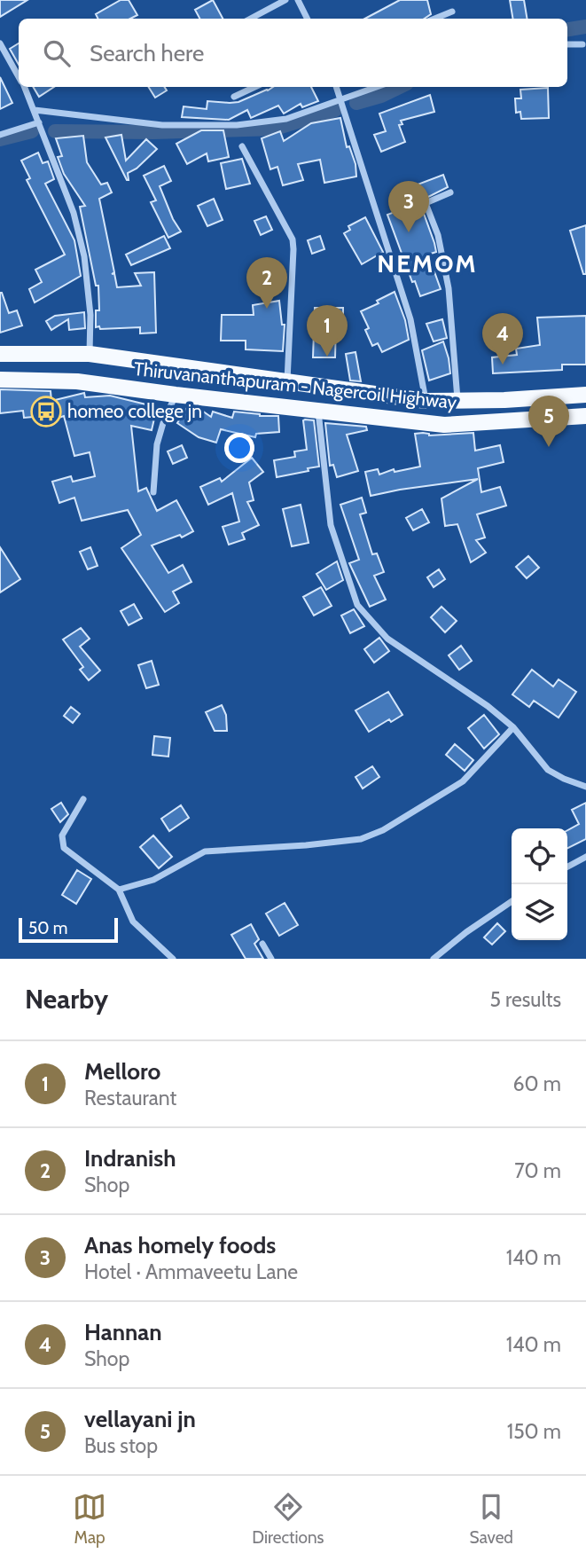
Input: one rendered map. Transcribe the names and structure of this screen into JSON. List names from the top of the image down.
{
  "streets": {
    "main road": ["Thiruvananthapuram - Nagercoil Highway"]
  },
  "districts": ["NEMOM"],
  "places": {
    "bus stop": ["homeo college jn"]
  },
  "scale_bar": "50 m",
  "page": {
    "search": "Search here",
    "pins": [
      "3",
      "2",
      "1",
      "4",
      "5"
    ],
    "scale": "50 m",
    "heading": ["Nearby", "5 results"],
    "list": [
      {
        "mark": "1",
        "name": "Melloro",
        "note": "Restaurant",
        "value": "60 m"
      },
      {
        "mark": "2",
        "name": "Indranish",
        "note": "Shop",
        "value": "70 m"
      },
      {
        "mark": "3",
        "name": "Anas homely foods",
        "note": "Hotel · Ammaveetu Lane",
        "value": "140 m"
      },
      {
        "mark": "4",
        "name": "Hannan",
        "note": "Shop",
        "value": "140 m"
      },
      {
        "mark": "5",
        "name": "vellayani jn",
        "note": "Bus stop",
        "value": "150 m"
      }
    ],
    "nav": ["Map", "Directions", "Saved"]
  }
}
